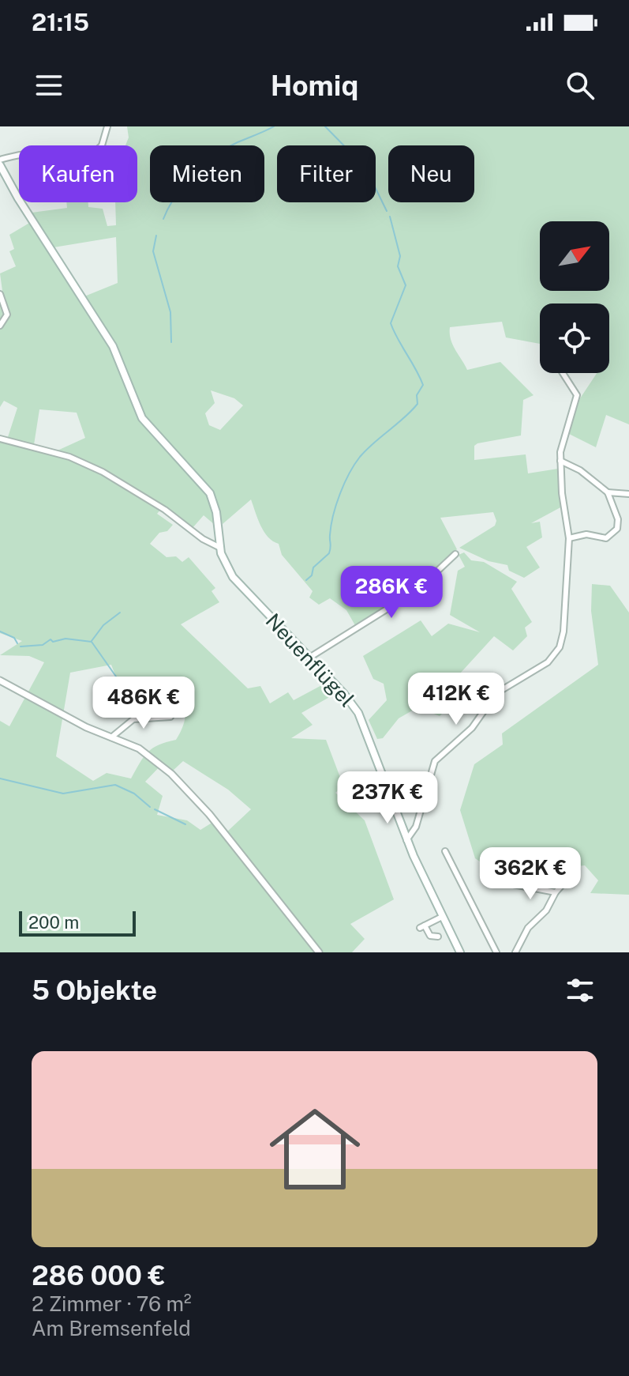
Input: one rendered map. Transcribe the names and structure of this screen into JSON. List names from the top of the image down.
{
  "streets": {
    "main road": ["Neuenflügel"]
  },
  "scale_bar": "200 m",
  "north": "top right",
  "page": {
    "status": "21:15",
    "header": "Homiq",
    "chip": [
      "Kaufen",
      "Mieten",
      "Filter",
      "Neu"
    ],
    "price": [
      "286K €",
      "412K €",
      "486K €",
      "237K €",
      "362K €"
    ],
    "scale": "200 m",
    "heading": "5 Objekte",
    "list": [
      {
        "name": "286 000 €",
        "note": "2 Zimmer · 76 m² · Am Bremsenfeld"
      }
    ]
  }
}
